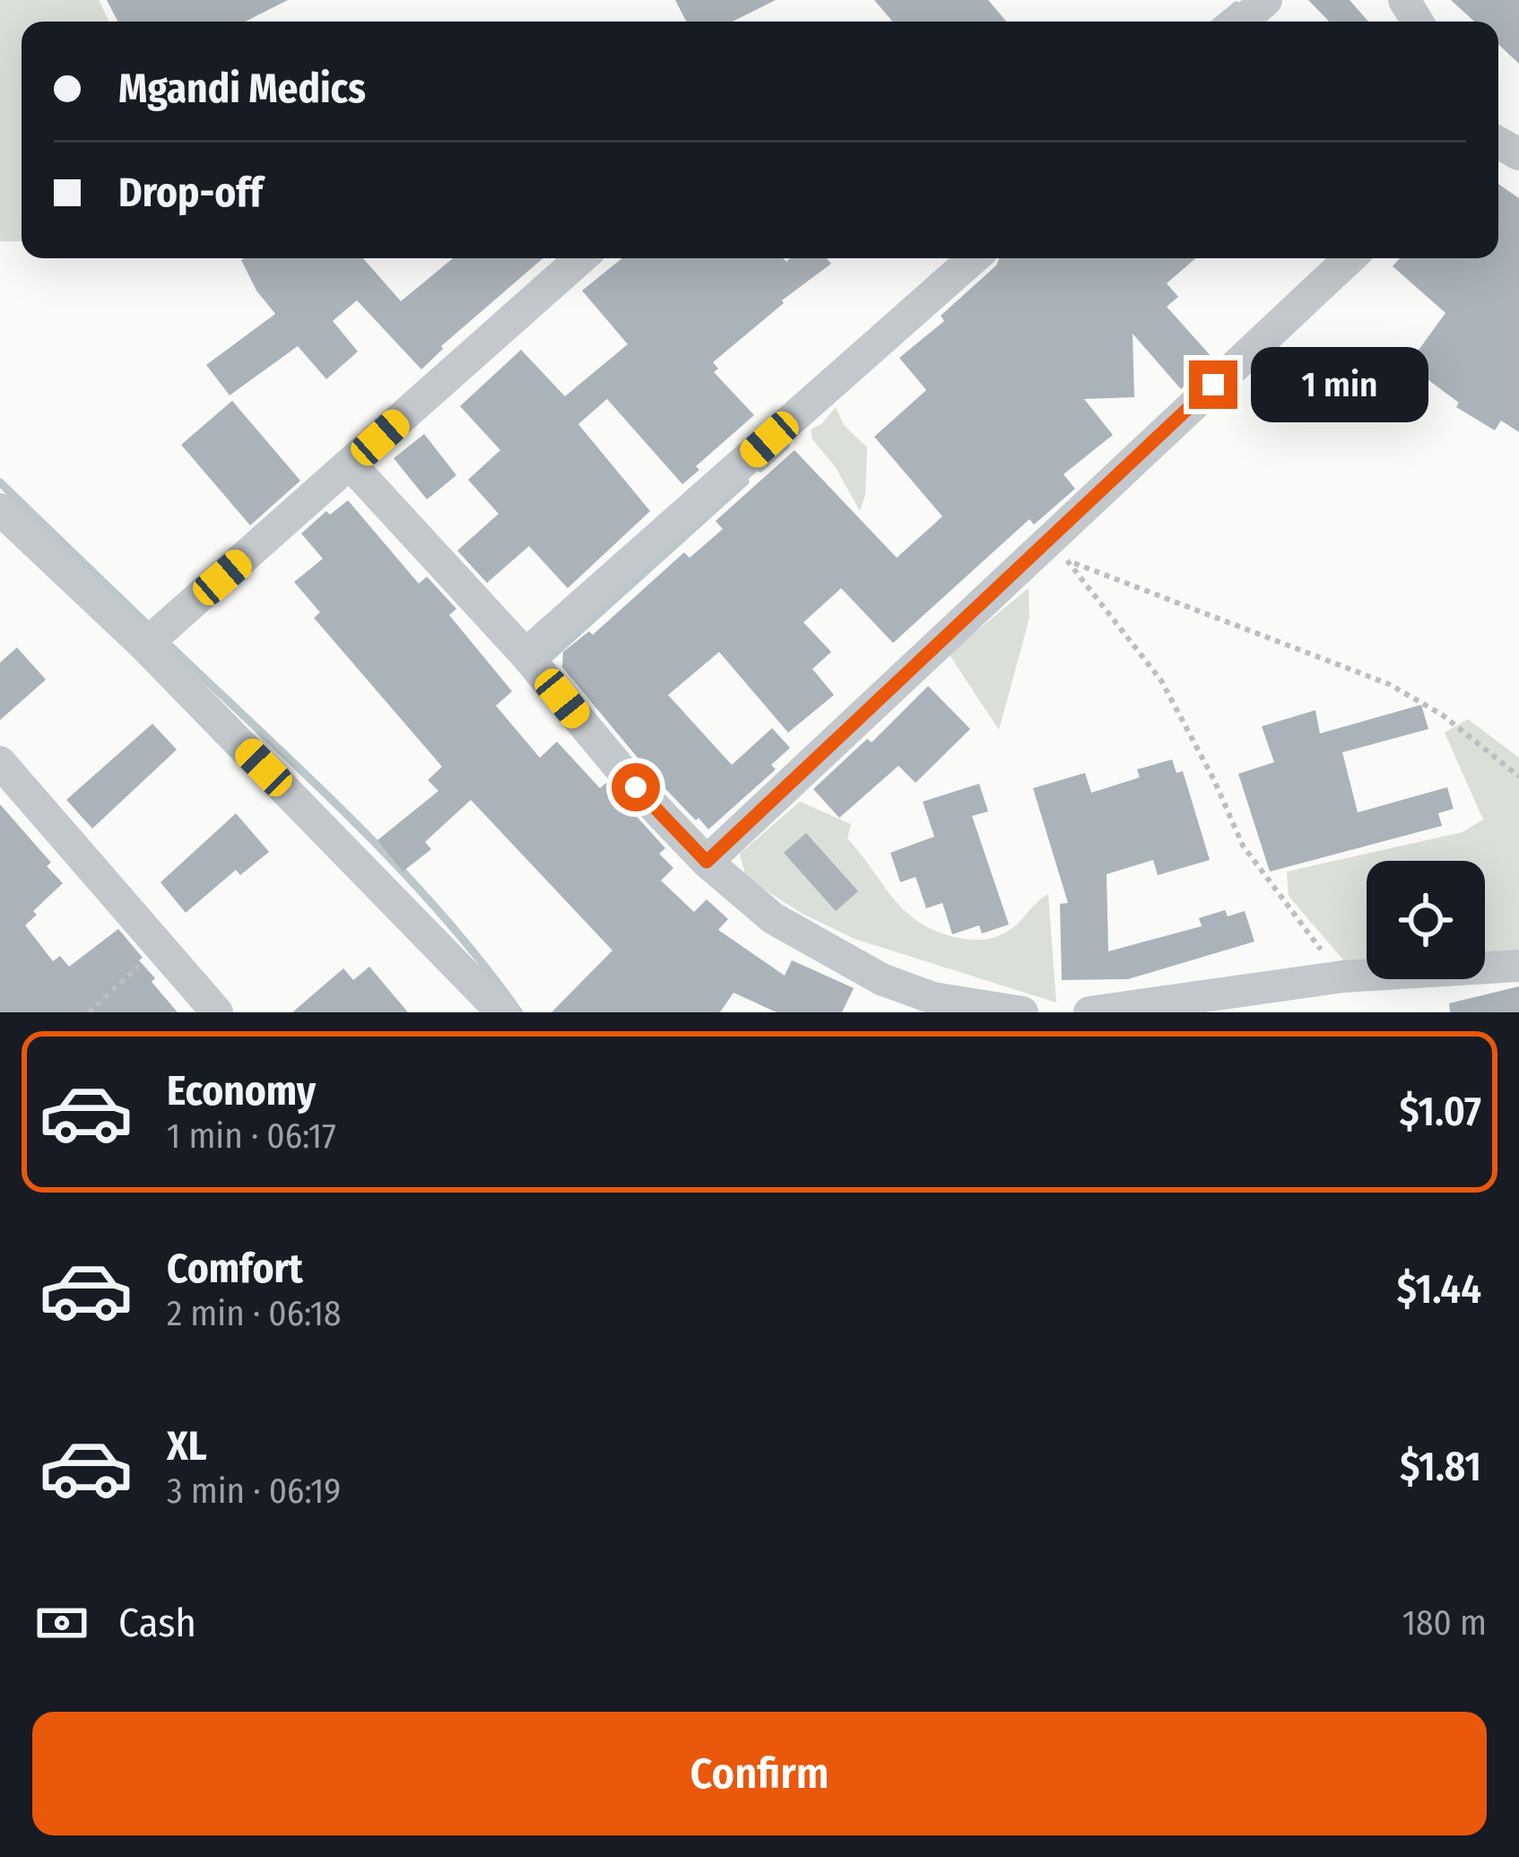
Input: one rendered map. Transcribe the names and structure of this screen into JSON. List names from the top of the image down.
{
  "page": {
    "banner": ["Mgandi Medics", "Drop-off"],
    "bubble": "1 min",
    "list": [
      {
        "name": "Economy",
        "note": "1 min · 06:17",
        "value": "$1.07"
      },
      {
        "name": "Comfort",
        "note": "2 min · 06:18",
        "value": "$1.44"
      },
      {
        "name": "XL",
        "note": "3 min · 06:19",
        "value": "$1.81"
      }
    ],
    "pay": ["Cash", "180 m"],
    "buttons": "Confirm"
  }
}
